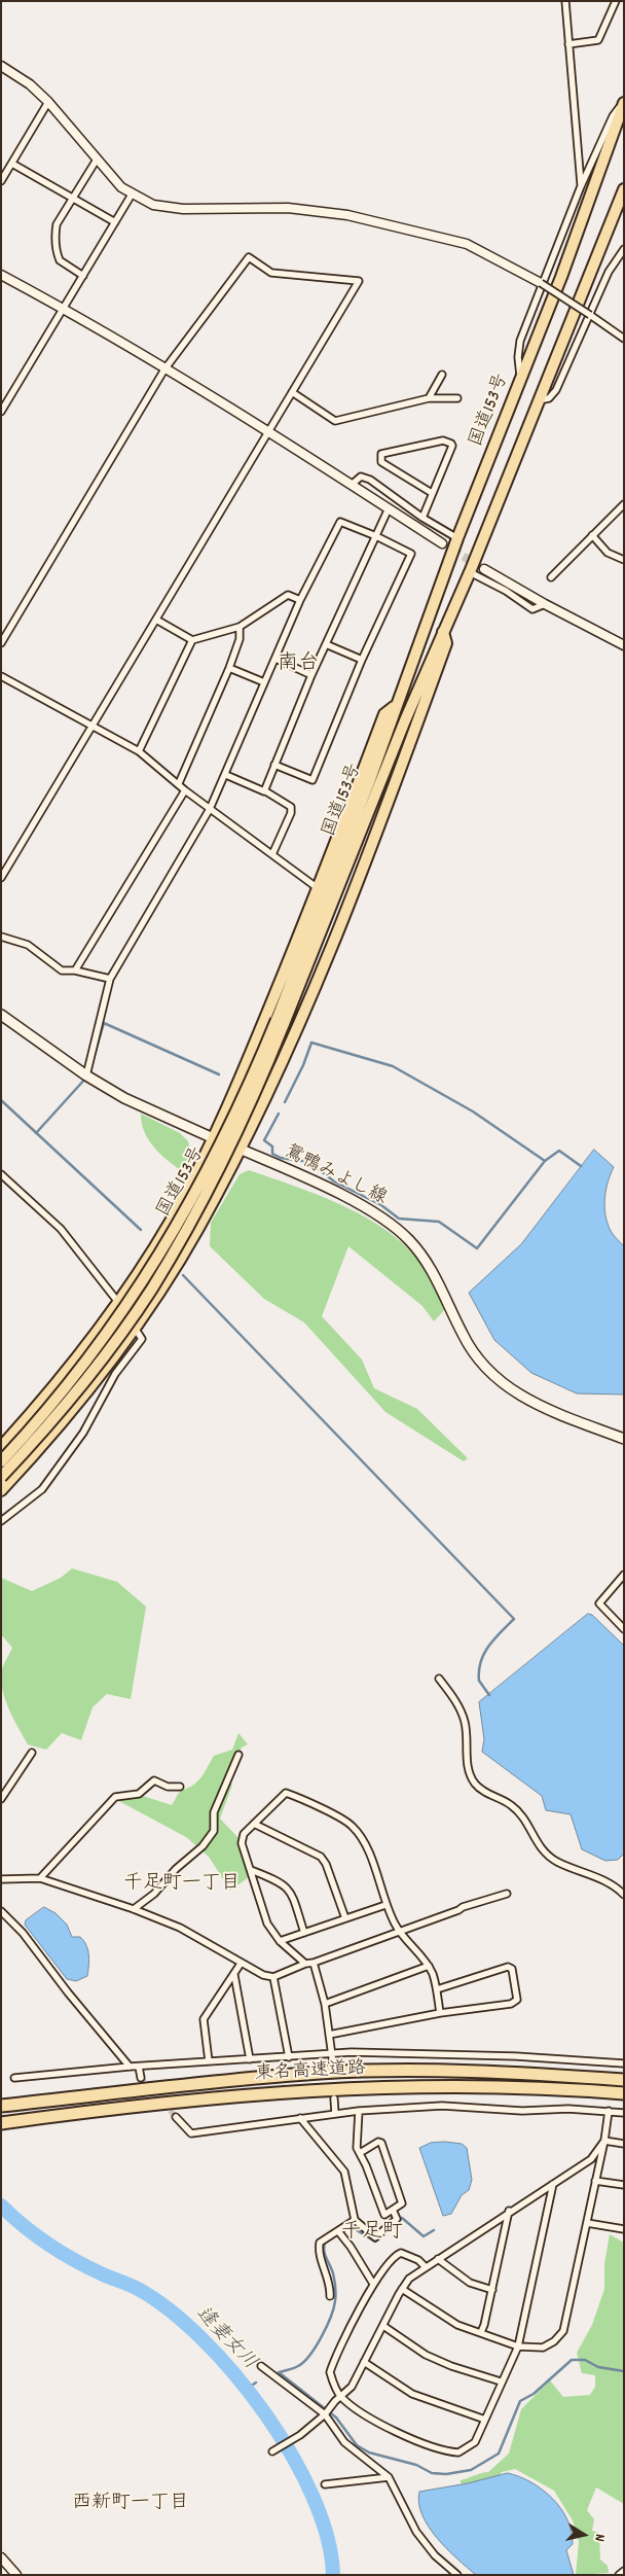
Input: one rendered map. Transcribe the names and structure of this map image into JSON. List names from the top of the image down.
{
  "streets": {
    "highway": ["国道153号", "東名高速道路"],
    "main road": ["鴛鴨みよし線"]
  },
  "districts": [
    "南台",
    "千足町一丁目",
    "千足町",
    "西新町一丁目"
  ],
  "water": ["逢妻女川"],
  "north": "right"
}
